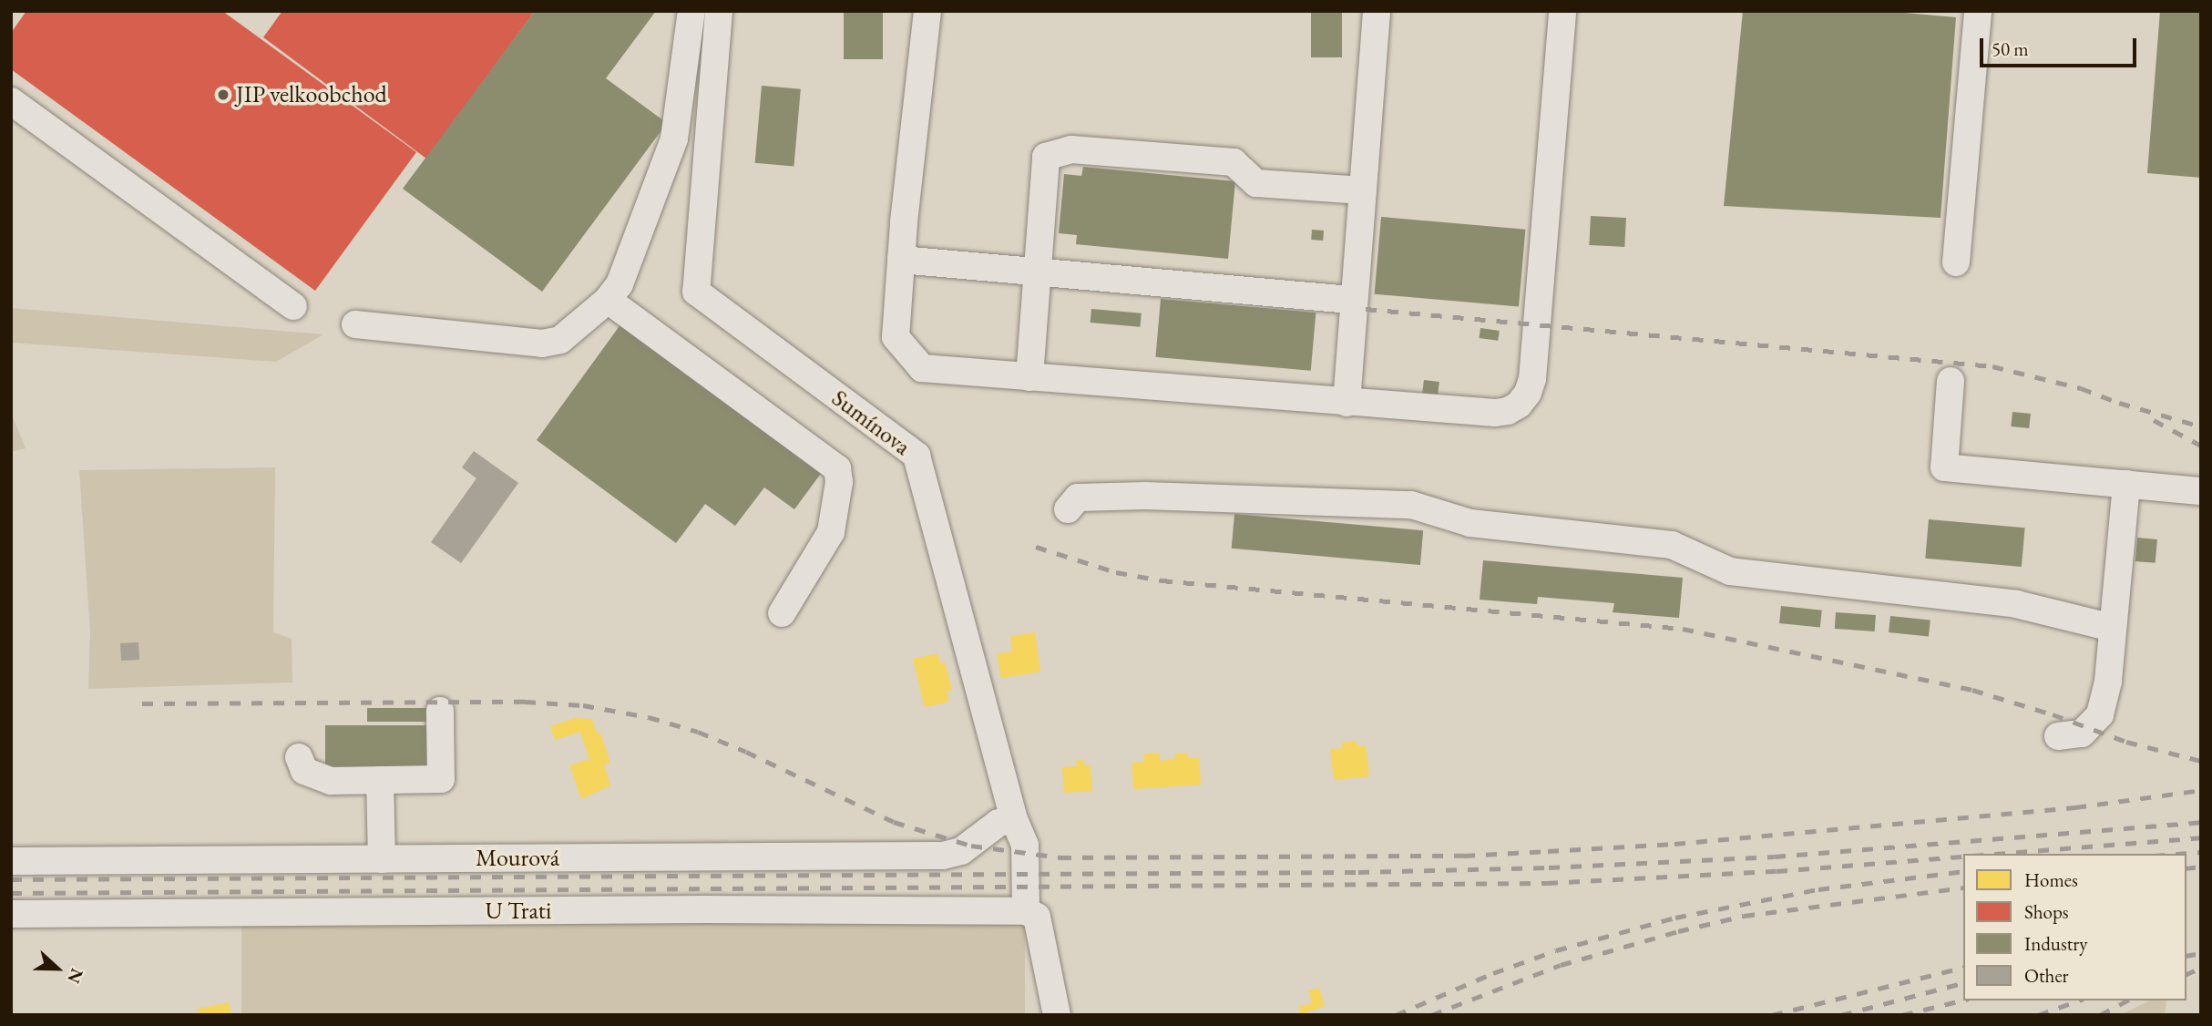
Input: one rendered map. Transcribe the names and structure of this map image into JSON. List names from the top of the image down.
{
  "streets": {
    "street": ["Sumínova", "Mourová", "U Trati"]
  },
  "crossings": [
    ["Sumínova", "Mourová"],
    ["Sumínova", "U Trati"]
  ],
  "places": ["JIP velkoobchod"],
  "legend": [
    "Homes",
    "Shops",
    "Industry",
    "Other"
  ],
  "scale_bar": "50 m",
  "north": "right"
}
